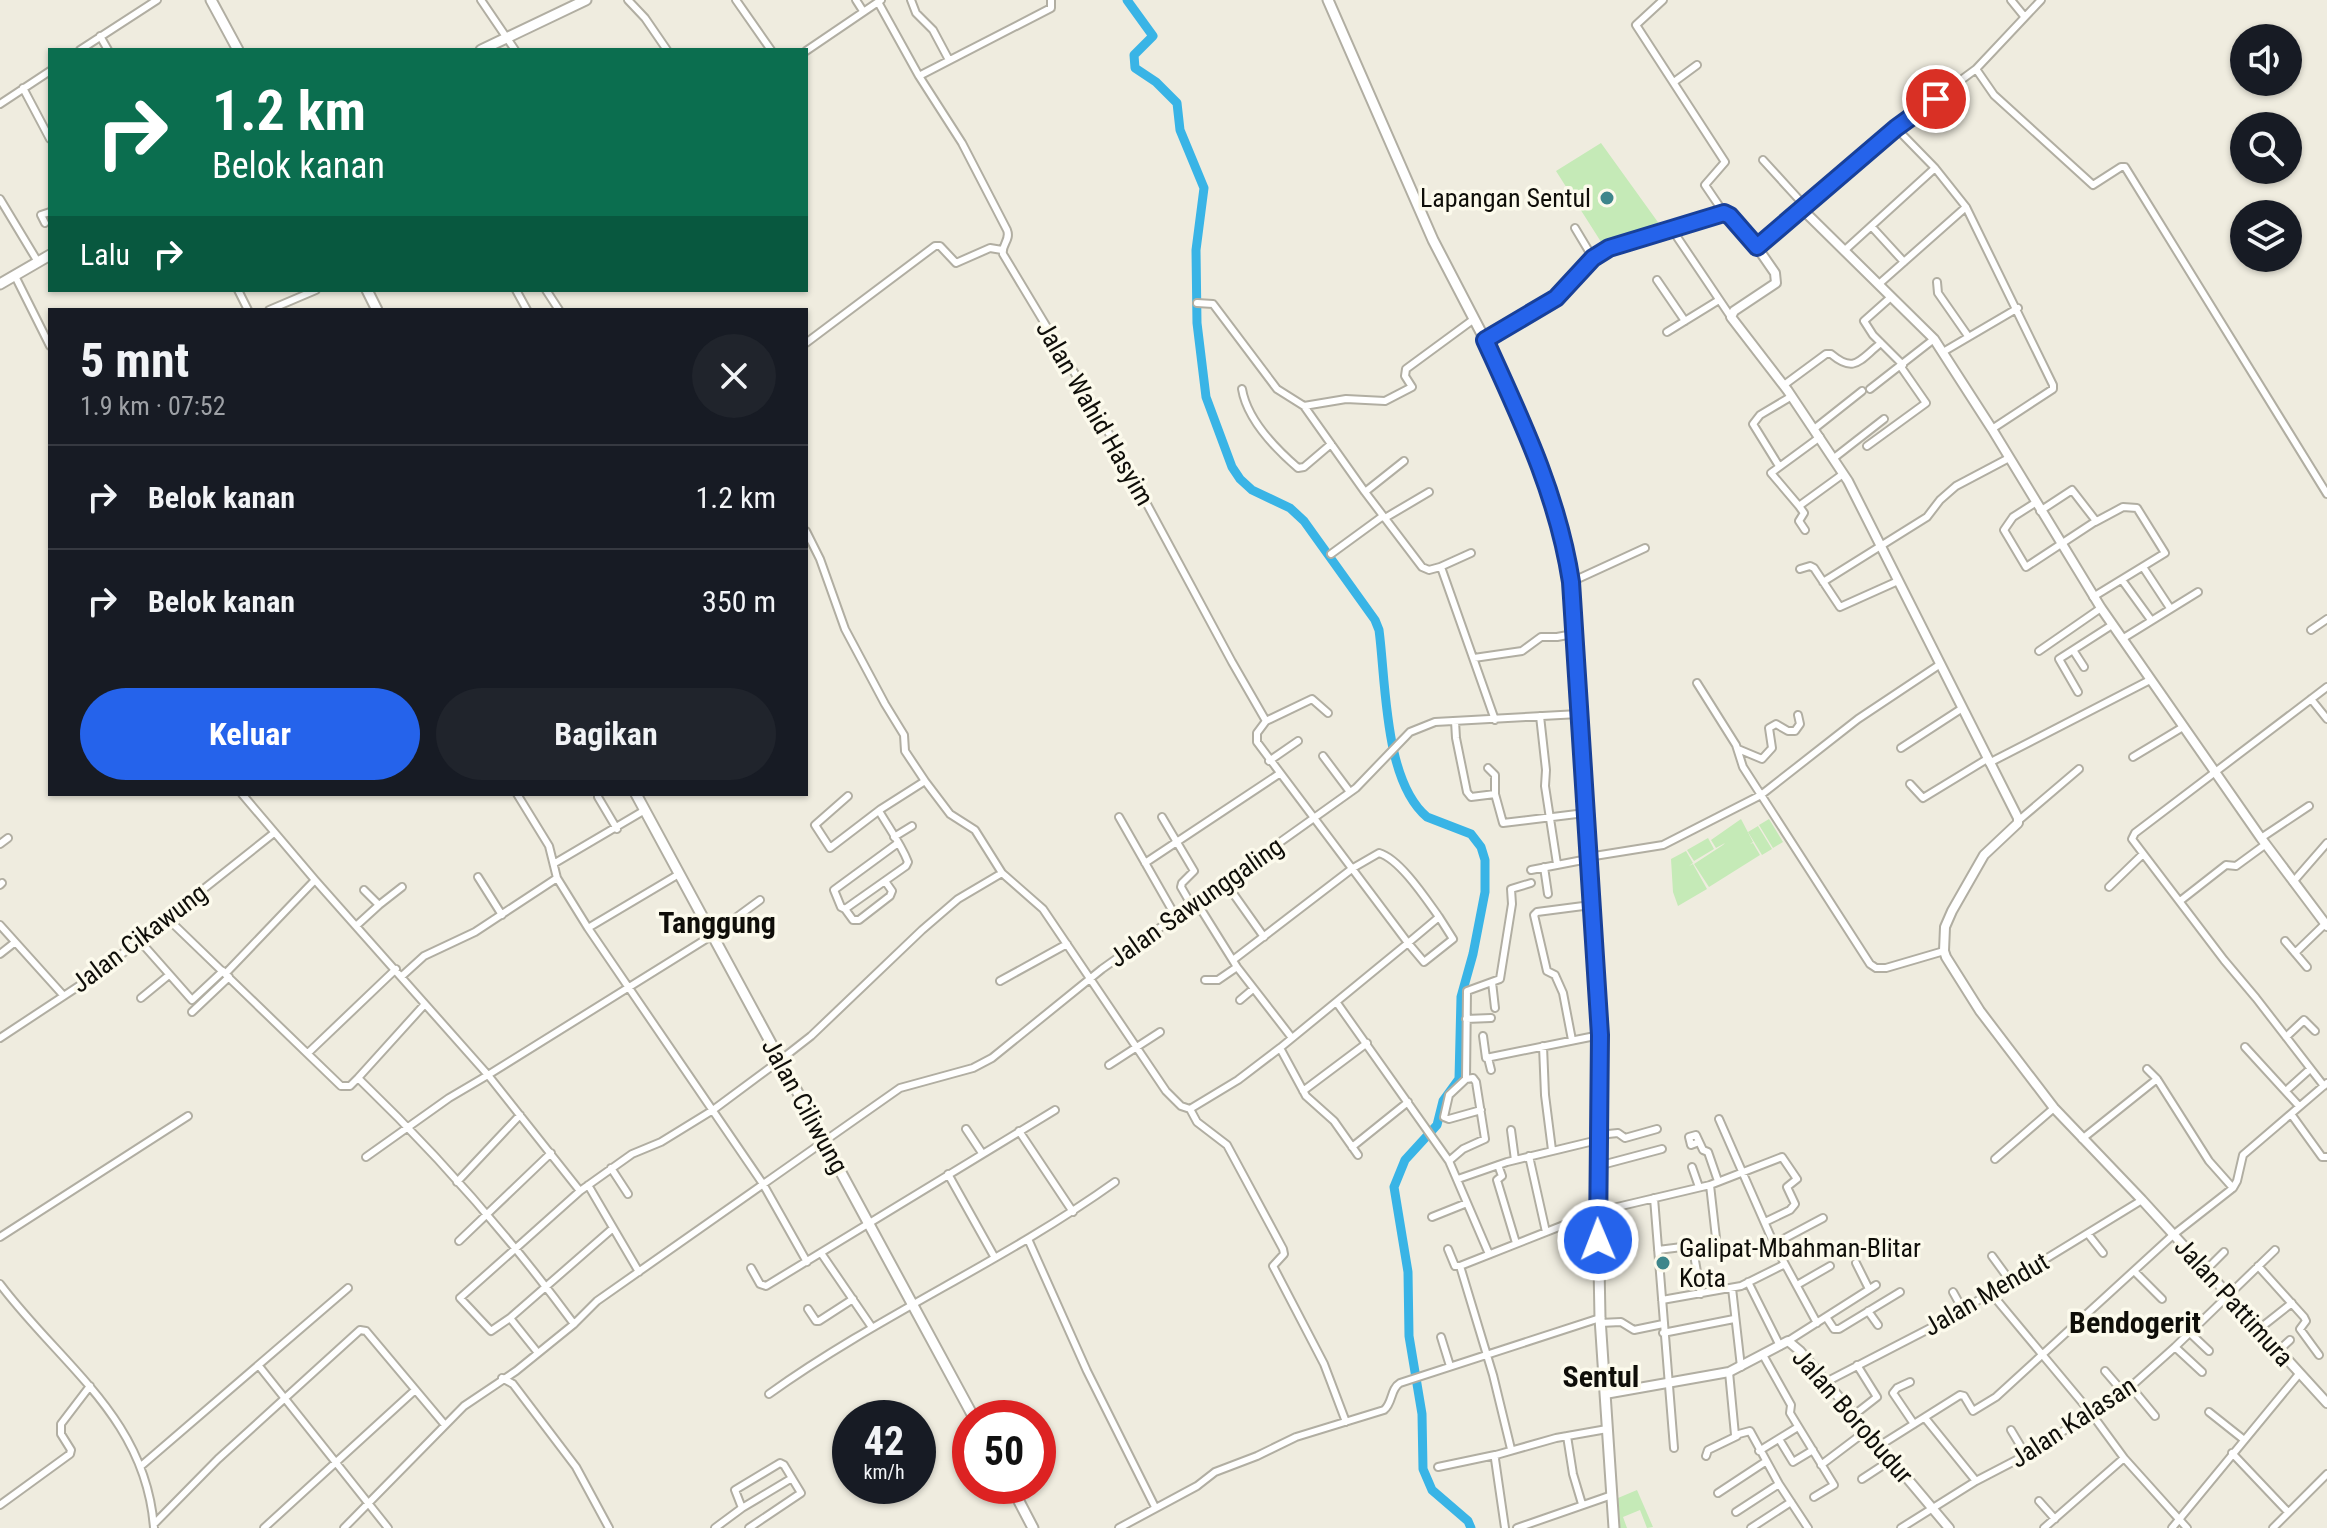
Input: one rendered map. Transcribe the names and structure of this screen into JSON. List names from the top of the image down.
{
  "streets": {
    "main road": ["Jalan Ciliwung"],
    "street": [
      "Jalan Wahid Hasyim",
      "Jalan Sawunggaling",
      "Jalan Cikawung",
      "Jalan Mendut",
      "Jalan Pattimura",
      "Jalan Borobudur",
      "Jalan Kalasan"
    ]
  },
  "crossings": [
    ["Jalan Wahid Hasyim", "Jalan Sawunggaling"],
    ["Jalan Sawunggaling", "Jalan Ciliwung"],
    ["Jalan Mendut", "Jalan Pattimura"],
    ["Jalan Mendut", "Jalan Borobudur"],
    ["Jalan Pattimura", "Jalan Kalasan"],
    ["Jalan Borobudur", "Jalan Kalasan"]
  ],
  "districts": ["Tanggung", "Bendogerit", "Sentul"],
  "places": ["Lapangan Sentul", "Galipat-Mbahman-Blitar Kota"],
  "page": {
    "turn": ["1.2 km", "Belok kanan"],
    "then": "Lalu",
    "heading": ["5 mnt", "1.9 km · 07:52"],
    "list": [
      {
        "name": "Belok kanan",
        "value": "1.2 km"
      },
      {
        "name": "Belok kanan",
        "value": "350 m"
      }
    ],
    "buttons": ["Keluar", "Bagikan"],
    "speed": "42 km/h",
    "limit": "50"
  }
}
